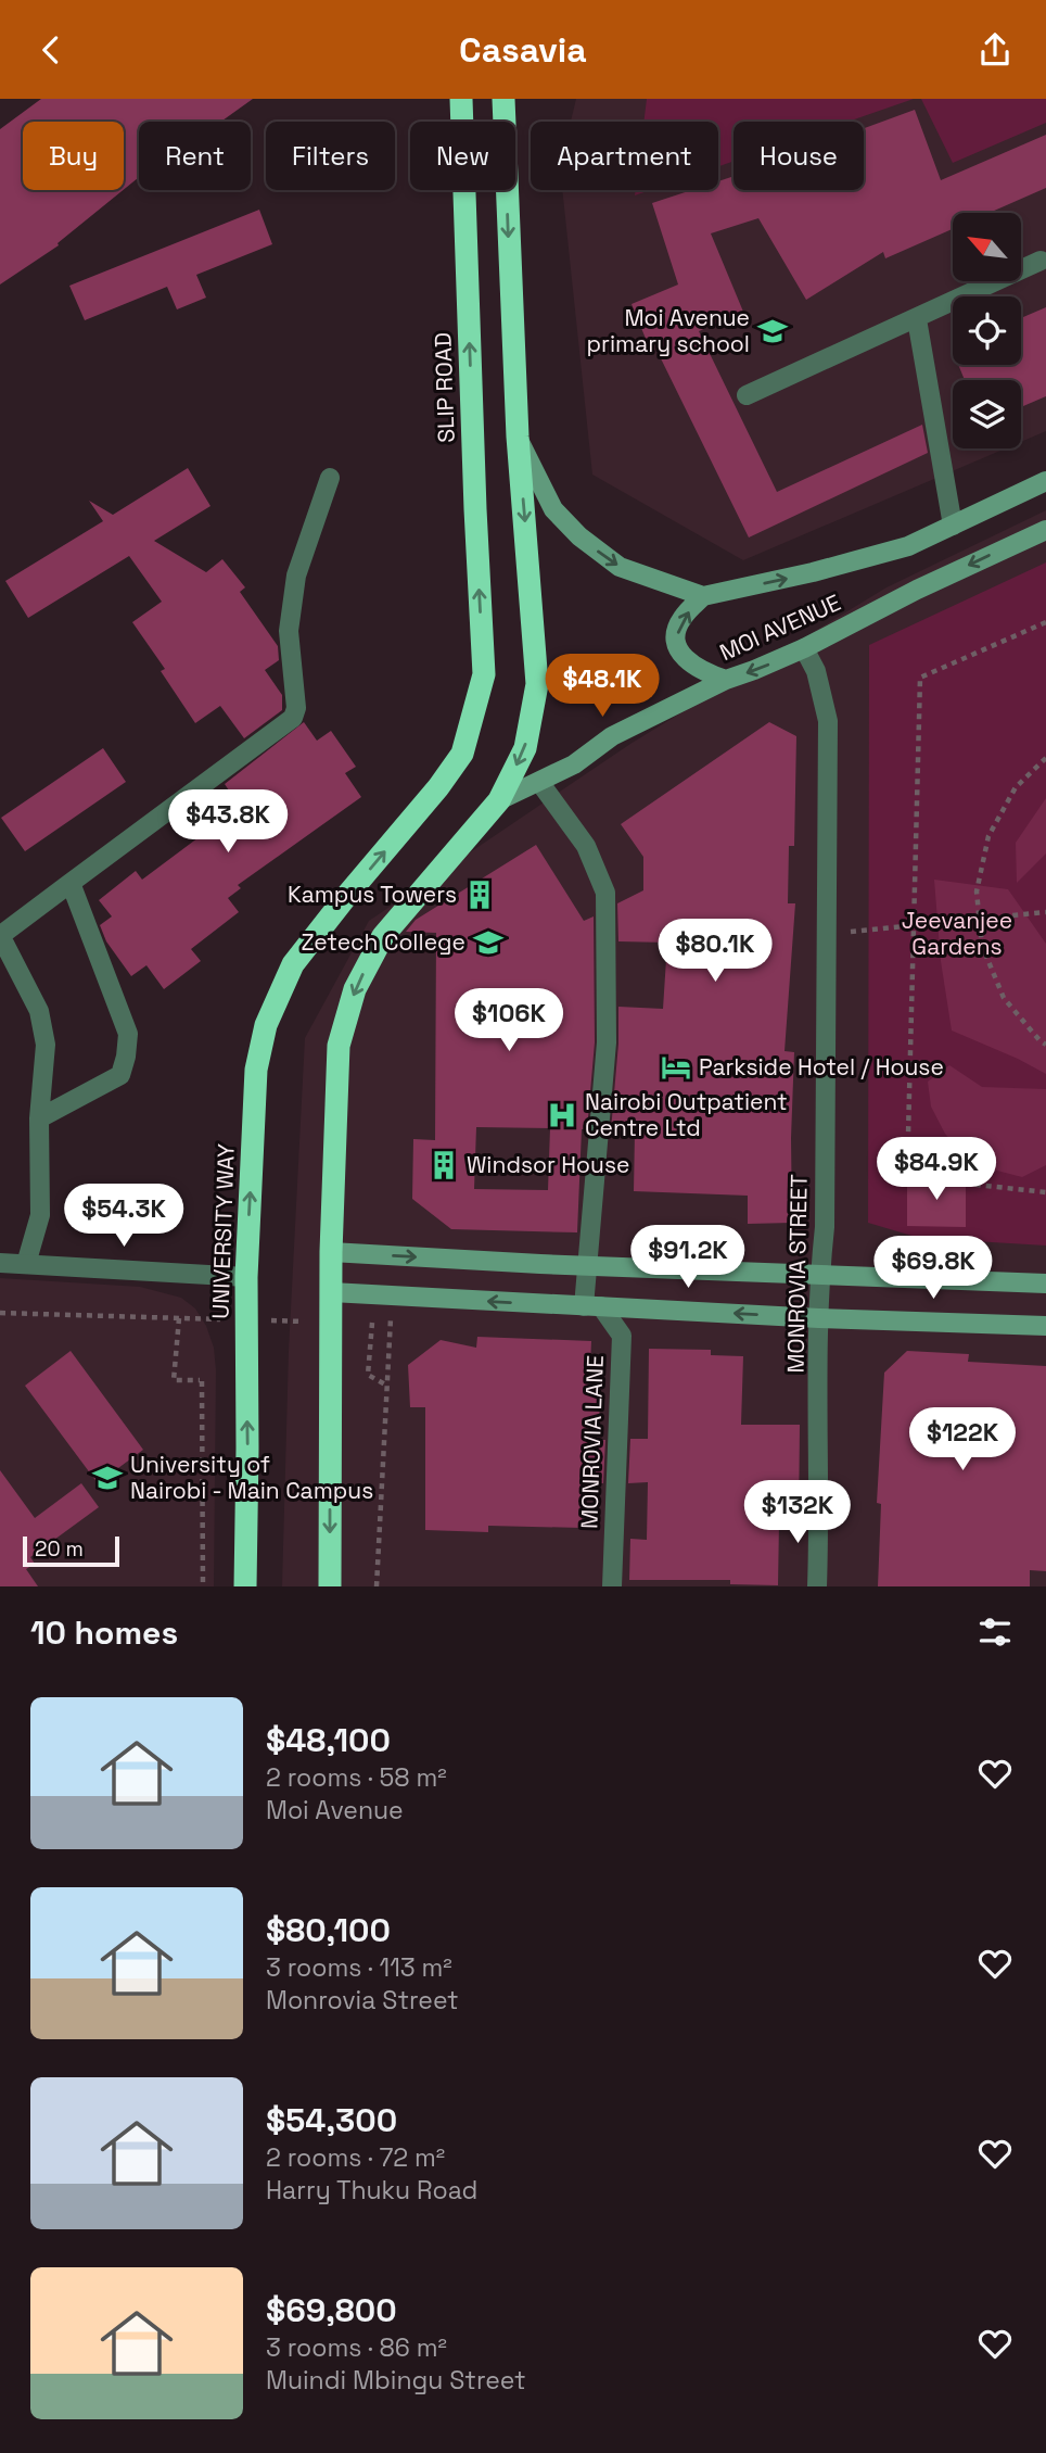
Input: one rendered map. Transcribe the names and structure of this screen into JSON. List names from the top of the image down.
{
  "streets": {
    "highway": ["SLIP ROAD", "UNIVERSITY WAY"],
    "street": ["MOI AVENUE", "MONROVIA STREET", "MONROVIA LANE"]
  },
  "crossings": [
    ["SLIP ROAD", "UNIVERSITY WAY"],
    ["MOI AVENUE", "MONROVIA STREET"]
  ],
  "parks": ["Jeevanjee Gardens"],
  "places": {
    "school or university": ["Moi Avenue primary school", "Zetech College", "University of Nairobi - Main Campus"],
    "building": ["Kampus Towers", "Windsor House"],
    "hotel": ["Parkside Hotel / House"],
    "hospital": ["Nairobi Outpatient Centre Ltd"]
  },
  "scale_bar": "20 m",
  "north": "top left",
  "page": {
    "header": "Casavia",
    "chip": [
      "Buy",
      "Rent",
      "Filters",
      "New",
      "Apartment",
      "House"
    ],
    "price": [
      "$48.1K",
      "$43.8K",
      "$80.1K",
      "$106K",
      "$84.9K",
      "$54.3K",
      "$91.2K",
      "$69.8K",
      "$122K",
      "$132K"
    ],
    "scale": "20 m",
    "heading": "10 homes",
    "list": [
      {
        "name": "$48,100",
        "note": "2 rooms · 58 m² · Moi Avenue"
      },
      {
        "name": "$80,100",
        "note": "3 rooms · 113 m² · Monrovia Street"
      },
      {
        "name": "$54,300",
        "note": "2 rooms · 72 m² · Harry Thuku Road"
      },
      {
        "name": "$69,800",
        "note": "3 rooms · 86 m² · Muindi Mbingu Street"
      }
    ]
  }
}
